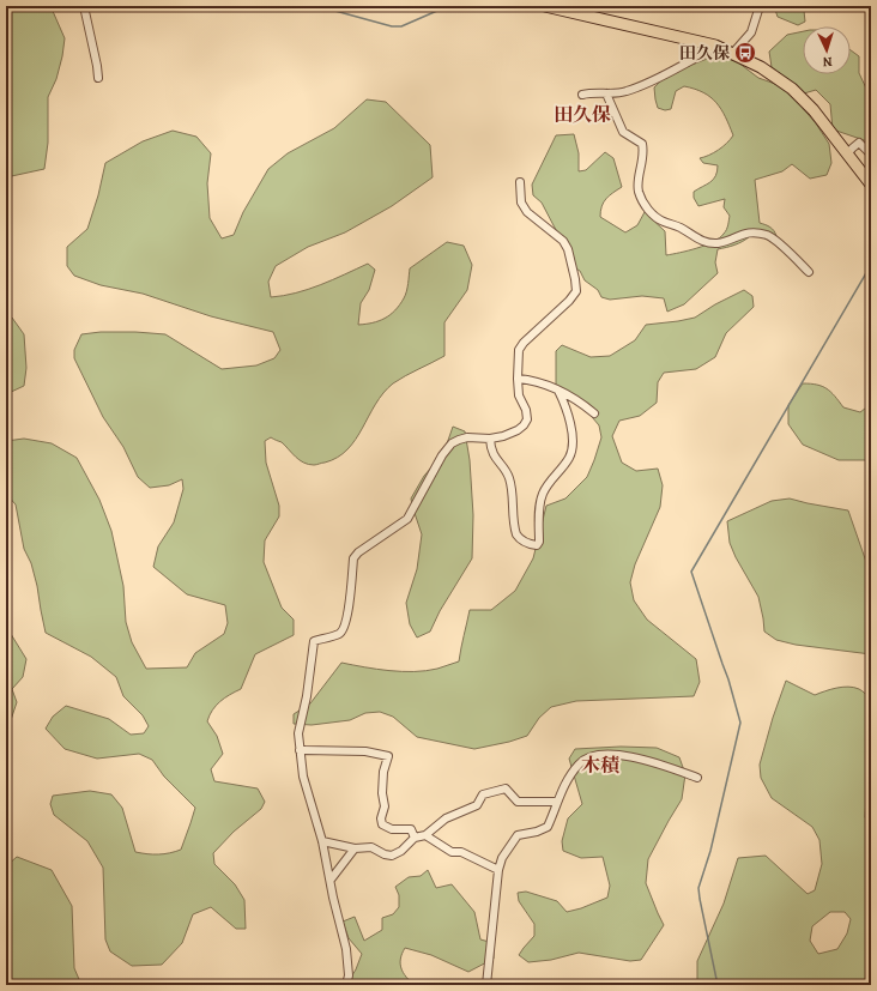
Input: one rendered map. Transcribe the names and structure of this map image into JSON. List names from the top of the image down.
{
  "districts": ["田久保", "木積"],
  "places": {
    "bus stop": ["田久保"]
  },
  "north": "bottom"
}
